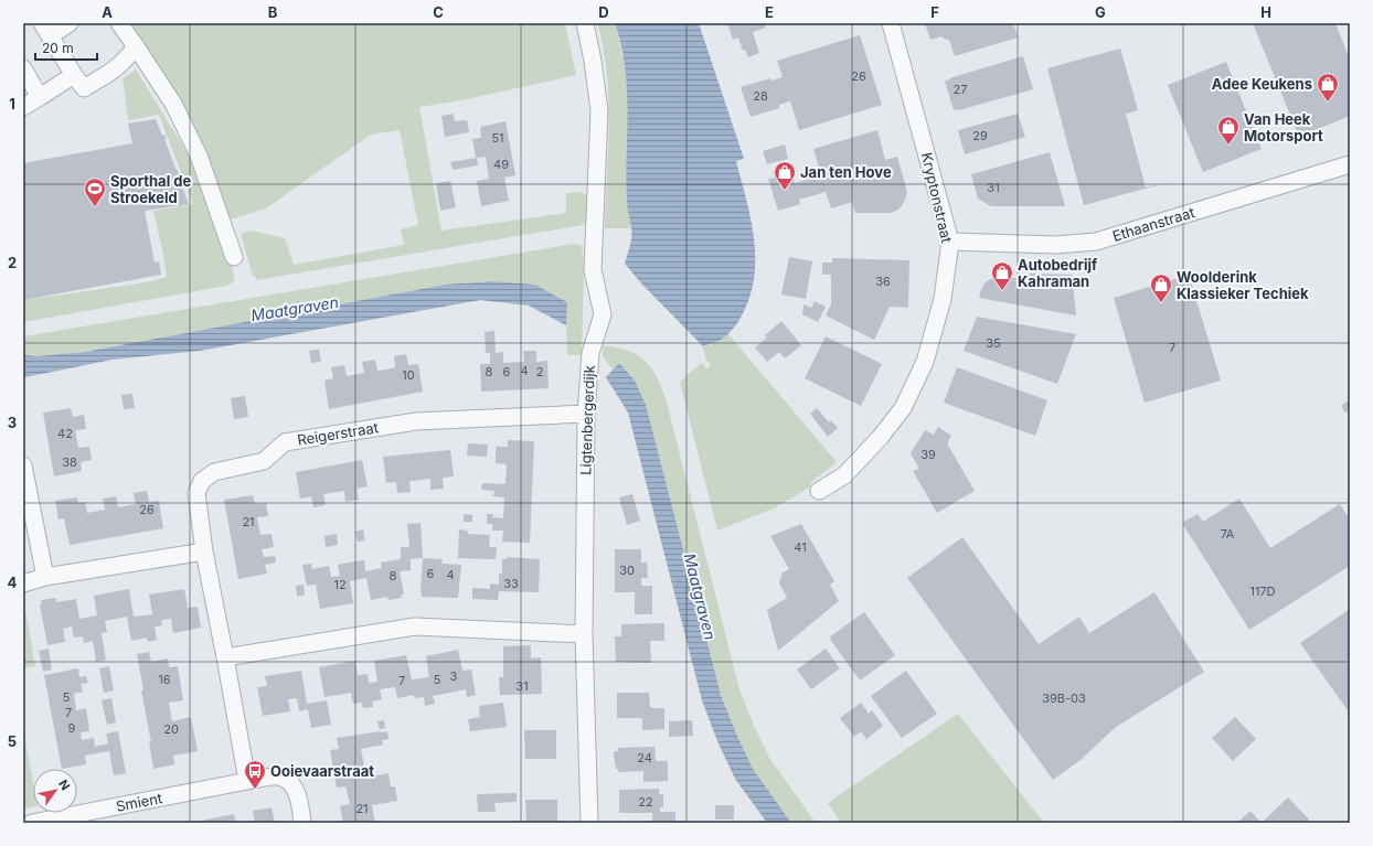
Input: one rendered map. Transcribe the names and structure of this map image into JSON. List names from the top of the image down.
{
  "streets": {
    "street": [
      "Kryptonstraat",
      "Ethaanstraat",
      "Ligtenbergerdijk",
      "Reigerstraat",
      "Smient"
    ]
  },
  "crossings": [
    ["Kryptonstraat", "Ethaanstraat"],
    ["Ligtenbergerdijk", "Reigerstraat"]
  ],
  "water": ["Maatgraven"],
  "places": {
    "shop": [
      "Adee Keukens",
      "Van Heek Motorsport",
      "Jan ten Hove",
      "Autobedrijf Kahraman",
      "Woolderink Klassieker Techiek"
    ],
    "sports": ["Sporthal de Stroekeld"],
    "bus stop": ["Ooievaarstraat"]
  },
  "house_numbers": [
    "26",
    "27",
    "28",
    "29",
    "51",
    "49",
    "31",
    "36",
    "35",
    "7",
    "4",
    "8",
    "6",
    "2",
    "10",
    "42",
    "39",
    "38",
    "26",
    "21",
    "7A",
    "41",
    "30",
    "6",
    "4",
    "8",
    "33",
    "12",
    "117D",
    "3",
    "16",
    "5",
    "7",
    "31",
    "5",
    "39B-03",
    "7",
    "9",
    "20",
    "24",
    "22",
    "21"
  ],
  "scale_bar": "20 m",
  "north": "top right",
  "grid": {
    "columns": [
      "A",
      "B",
      "C",
      "D",
      "E",
      "F",
      "G",
      "H"
    ],
    "rows": [
      "1",
      "2",
      "3",
      "4",
      "5"
    ]
  }
}
